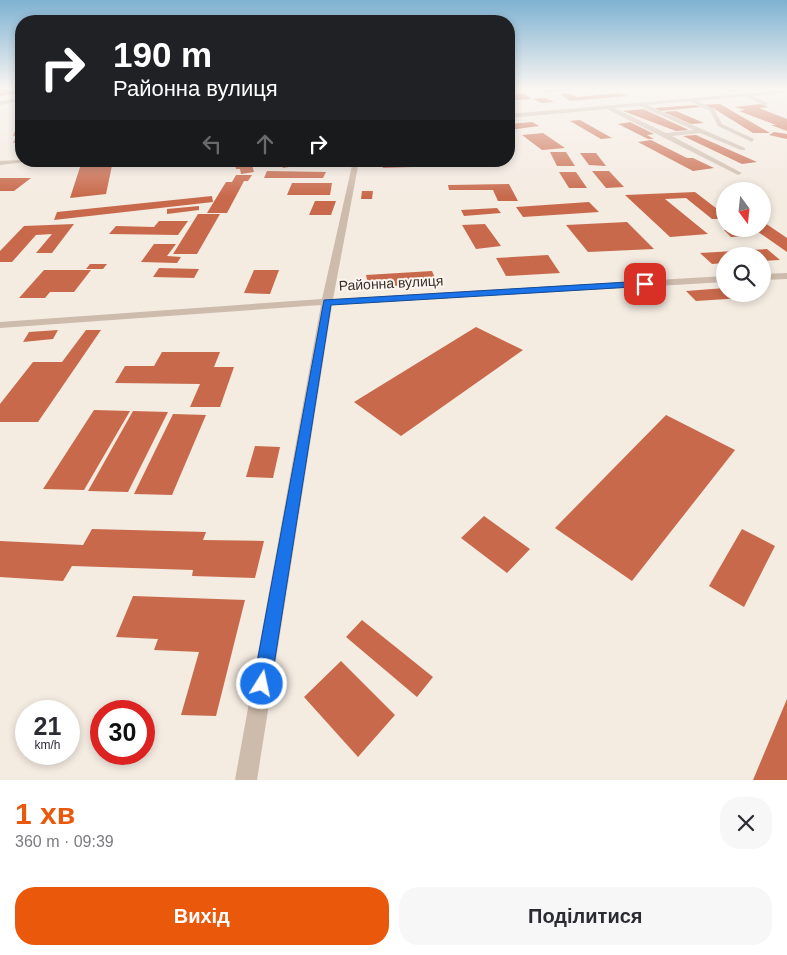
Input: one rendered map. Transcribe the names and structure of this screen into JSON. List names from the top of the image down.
{
  "streets": {
    "street": ["Районна вулиця"]
  },
  "north": "bottom",
  "page": {
    "turn": ["190 m", "Районна вулиця"],
    "speed": "21 km/h",
    "limit": "30",
    "heading": ["1 хв", "360 m · 09:39"],
    "buttons": ["Вихід", "Поділитися"]
  }
}
